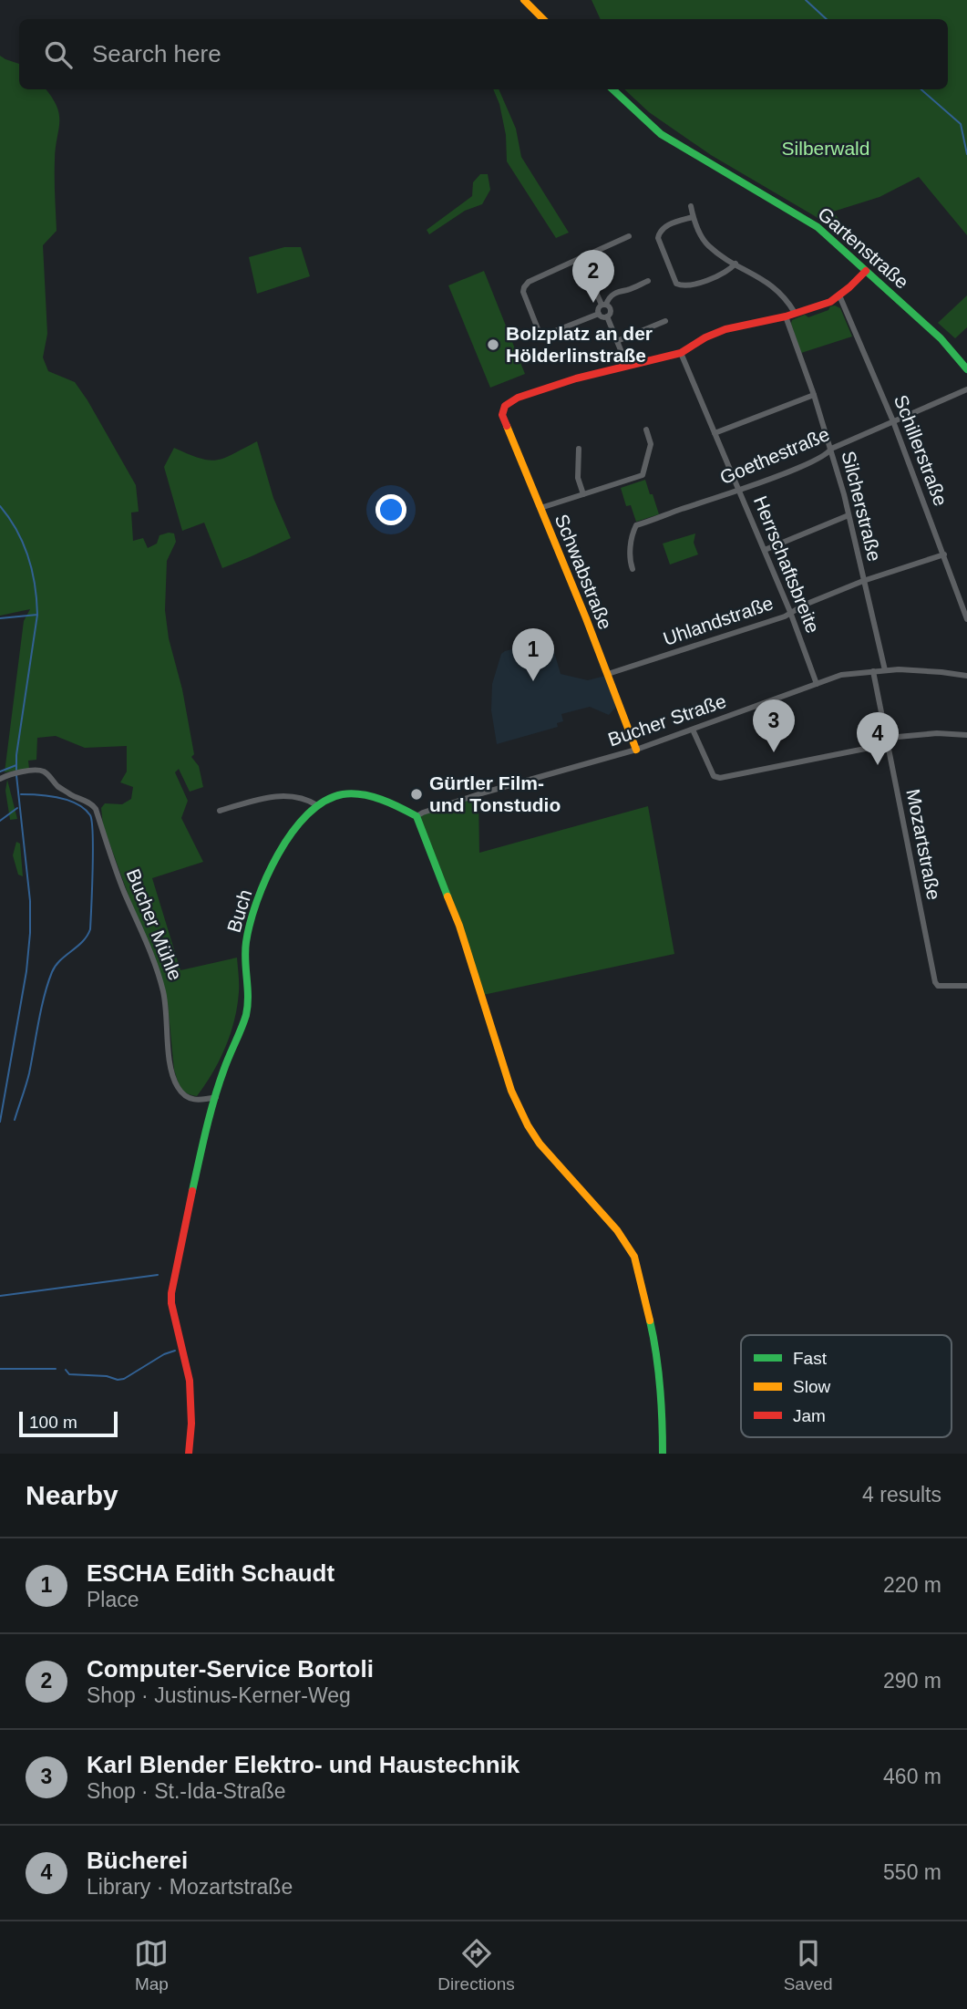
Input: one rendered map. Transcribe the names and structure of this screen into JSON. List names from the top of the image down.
{
  "streets": {
    "street": [
      "Gartenstraße",
      "Schillerstraße",
      "Goethestraße",
      "Silcherstraße",
      "Herrschaftsbreite",
      "Schwabstraße",
      "Uhlandstraße",
      "Bucher Straße",
      "Mozartstraße",
      "Buch",
      "Bucher Mühle"
    ]
  },
  "crossings": [
    ["Schillerstraße", "Goethestraße"],
    ["Schillerstraße", "Uhlandstraße"],
    ["Goethestraße", "Silcherstraße"],
    ["Goethestraße", "Herrschaftsbreite"],
    ["Silcherstraße", "Uhlandstraße"],
    ["Silcherstraße", "Bucher Straße"],
    ["Herrschaftsbreite", "Uhlandstraße"],
    ["Herrschaftsbreite", "Bucher Straße"],
    ["Schwabstraße", "Uhlandstraße"],
    ["Schwabstraße", "Bucher Straße"],
    ["Bucher Straße", "Mozartstraße"],
    ["Buch", "Bucher Mühle"]
  ],
  "parks": ["Silberwald"],
  "places": ["Bolzplatz an der Hölderlinstraße", "Gürtler Film- und Tonstudio"],
  "legend": ["Fast", "Slow", "Jam"],
  "scale_bar": "100 m",
  "page": {
    "search": "Search here",
    "pins": [
      "2",
      "1",
      "3",
      "4"
    ],
    "scale": "100 m",
    "heading": ["Nearby", "4 results"],
    "list": [
      {
        "mark": "1",
        "name": "ESCHA Edith Schaudt",
        "note": "Place",
        "value": "220 m"
      },
      {
        "mark": "2",
        "name": "Computer-Service Bortoli",
        "note": "Shop · Justinus-Kerner-Weg",
        "value": "290 m"
      },
      {
        "mark": "3",
        "name": "Karl Blender Elektro- und Haustechnik",
        "note": "Shop · St.-Ida-Straße",
        "value": "460 m"
      },
      {
        "mark": "4",
        "name": "Bücherei",
        "note": "Library · Mozartstraße",
        "value": "550 m"
      }
    ],
    "nav": ["Map", "Directions", "Saved"]
  }
}
